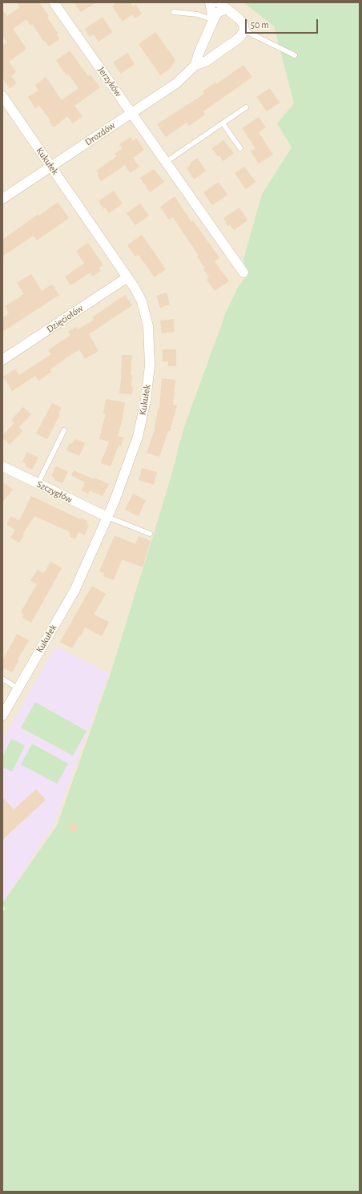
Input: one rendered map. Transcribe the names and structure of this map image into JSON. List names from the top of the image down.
{
  "streets": {
    "street": [
      "Jerzyków",
      "Drozdów",
      "Kukułek",
      "Dzięciołów",
      "Szczygłów"
    ]
  },
  "crossings": [
    ["Jerzyków", "Drozdów"],
    ["Drozdów", "Kukułek"],
    ["Kukułek", "Dzięciołów"],
    ["Kukułek", "Szczygłów"]
  ],
  "scale_bar": "50 m"
}
